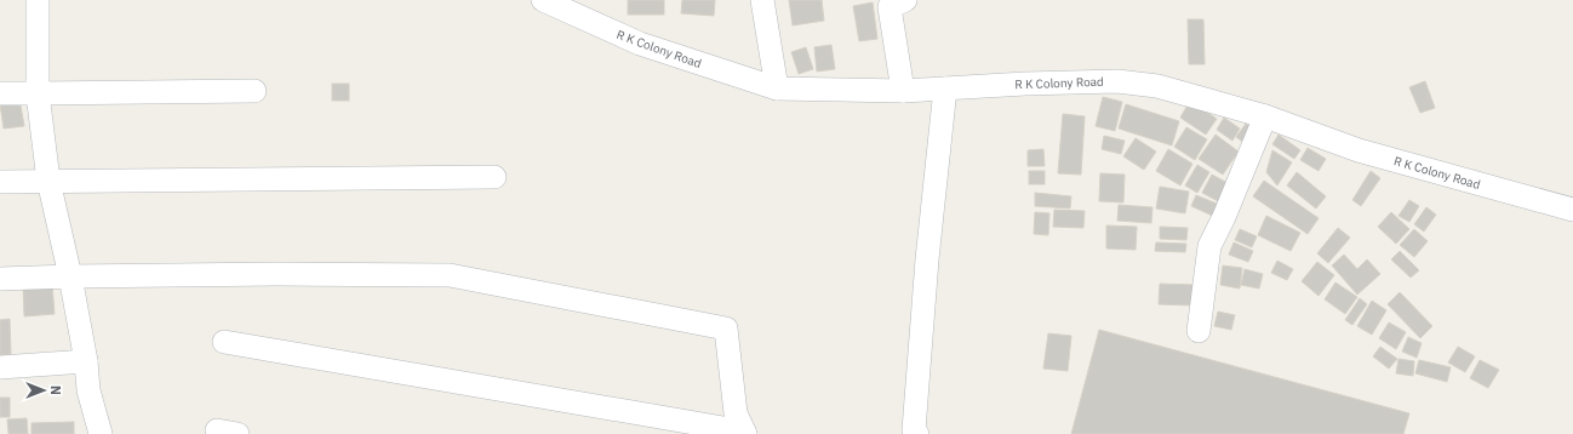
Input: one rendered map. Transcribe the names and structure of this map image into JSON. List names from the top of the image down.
{
  "streets": {
    "street": ["R K Colony Road"]
  },
  "north": "right"
}
